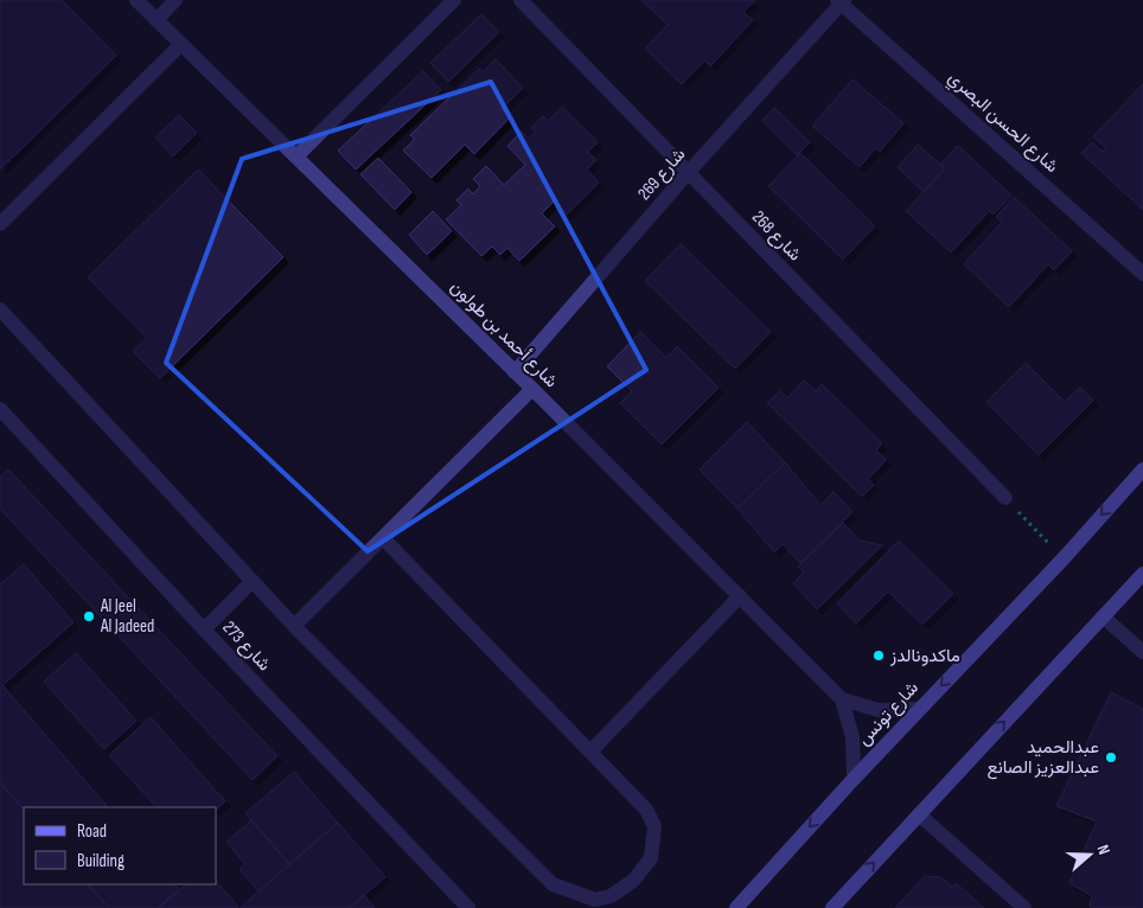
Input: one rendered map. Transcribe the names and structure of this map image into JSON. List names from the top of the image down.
{
  "streets": {
    "main road": ["شارع تونس"],
    "street": [
      "شارع الحسن البصري",
      "شارع 269",
      "شارع 268",
      "شارع أحمد بن طولون",
      "شارع 273"
    ]
  },
  "crossings": [
    ["شارع الحسن البصري", "شارع 269"],
    ["شارع 269", "شارع 268"],
    ["شارع 269", "شارع أحمد بن طولون"],
    ["شارع أحمد بن طولون", "شارع تونس"]
  ],
  "places": ["Al Jeel Al Jadeed", "ماكدونالدز", "عبدالحميد عبدالعزيز الصانع"],
  "legend": ["Road", "Building"],
  "north": "right"
}
